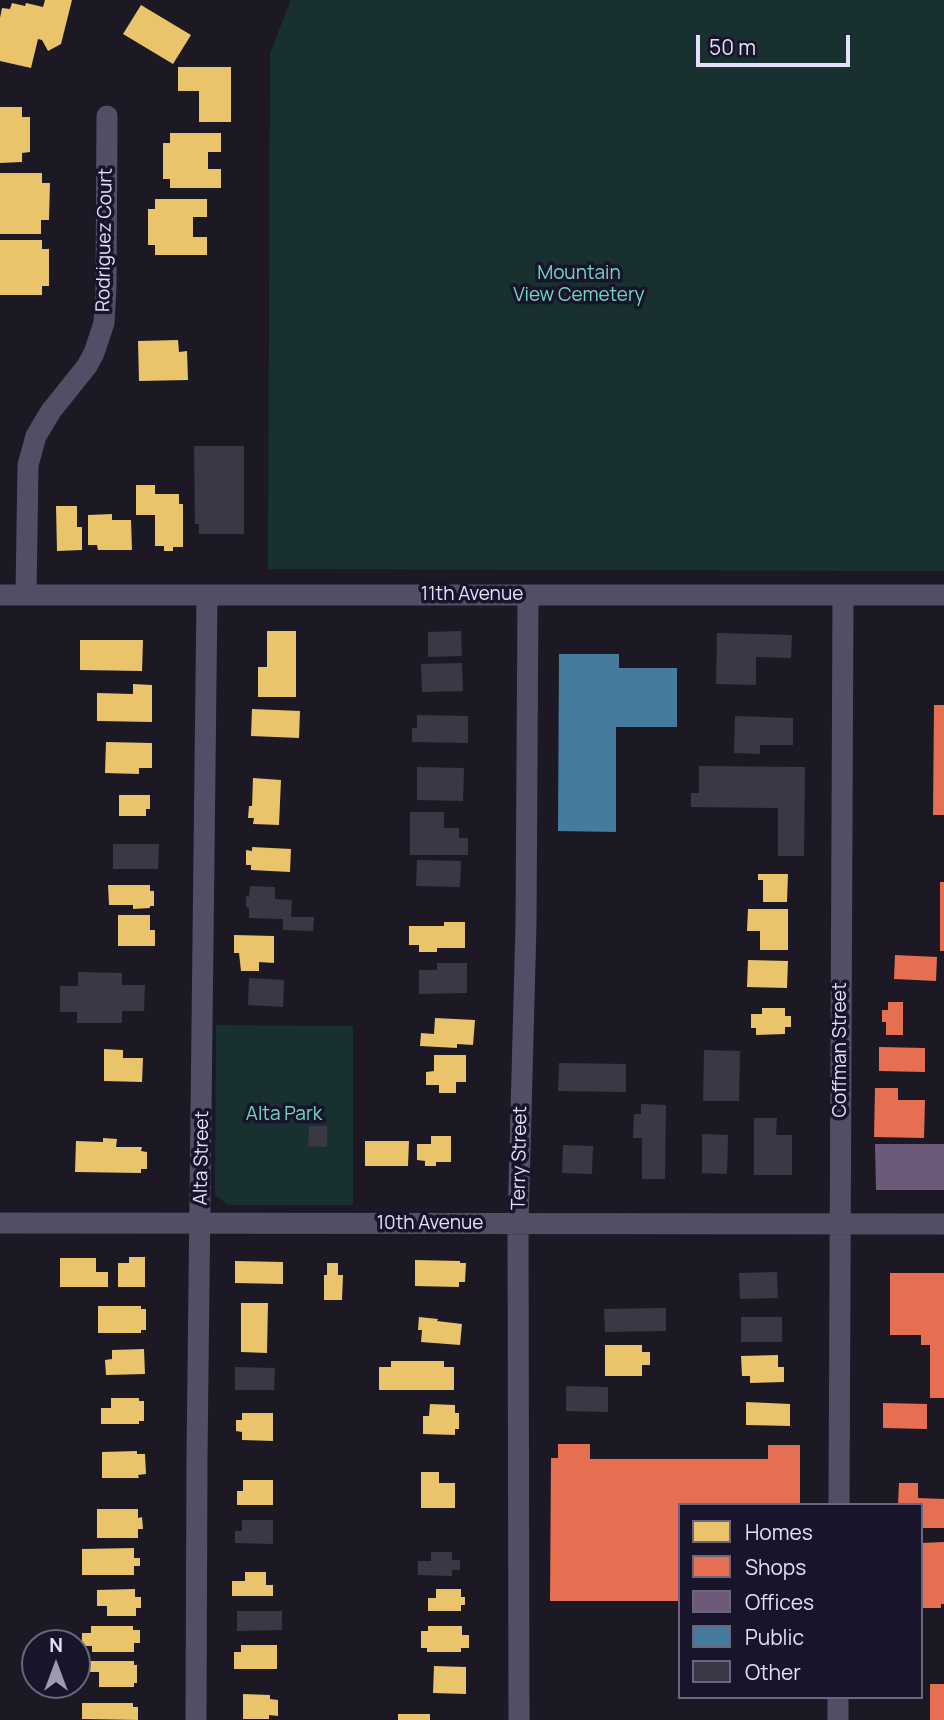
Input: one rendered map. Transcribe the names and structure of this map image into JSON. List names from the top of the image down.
{
  "streets": {
    "street": [
      "Rodriguez Court",
      "11th Avenue",
      "Coffman Street",
      "Alta Street",
      "Terry Street",
      "10th Avenue"
    ]
  },
  "crossings": [
    ["Rodriguez Court", "11th Avenue"],
    ["11th Avenue", "Coffman Street"],
    ["11th Avenue", "Alta Street"],
    ["11th Avenue", "Terry Street"],
    ["Coffman Street", "10th Avenue"],
    ["Alta Street", "10th Avenue"],
    ["Terry Street", "10th Avenue"]
  ],
  "parks": ["Mountain View Cemetery", "Alta Park"],
  "legend": [
    "Homes",
    "Shops",
    "Offices",
    "Public",
    "Other"
  ],
  "scale_bar": "50 m",
  "north": "top"
}
